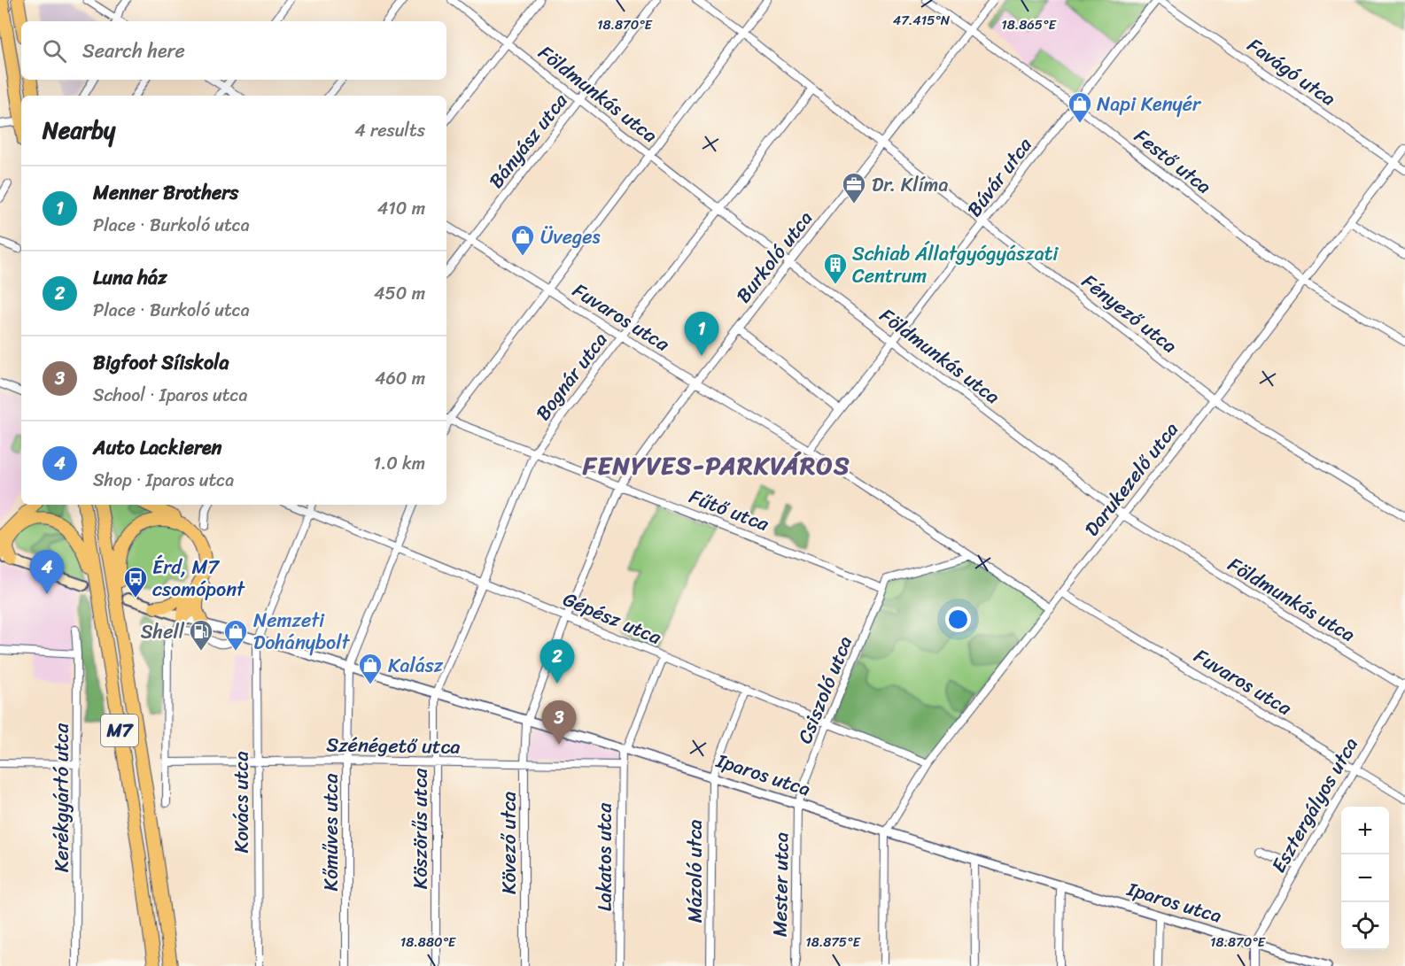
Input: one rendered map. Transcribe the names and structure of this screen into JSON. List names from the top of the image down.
{
  "streets": {
    "highway": ["M7"],
    "main road": ["Iparos utca"],
    "street": [
      "Favágó utca",
      "Földmunkás utca",
      "Bányász utca",
      "Festő utca",
      "Búvár utca",
      "Burkoló utca",
      "Fényező utca",
      "Fuvaros utca",
      "Bognár utca",
      "Darukezelő utca",
      "Fűtő utca",
      "Gépész utca",
      "Csiszoló utca",
      "Szénégető utca",
      "Kerékgyártó utca",
      "Kovács utca",
      "Esztergályos utca",
      "Köszörűs utca",
      "Kőműves utca",
      "Kövező utca",
      "Lakatos utca",
      "Mázoló utca",
      "Mester utca"
    ]
  },
  "crossings": [
    ["Favágó utca", "Búvár utca"],
    ["Favágó utca", "Darukezelő utca"],
    ["Földmunkás utca", "Bányász utca"],
    ["Földmunkás utca", "Búvár utca"],
    ["Földmunkás utca", "Burkoló utca"],
    ["Földmunkás utca", "Bognár utca"],
    ["Földmunkás utca", "Darukezelő utca"],
    ["Földmunkás utca", "Esztergályos utca"],
    ["Bányász utca", "Fuvaros utca"],
    ["Festő utca", "Búvár utca"],
    ["Festő utca", "Burkoló utca"],
    ["Festő utca", "Darukezelő utca"],
    ["Búvár utca", "Fényező utca"],
    ["Búvár utca", "Fuvaros utca"],
    ["Burkoló utca", "Fényező utca"],
    ["Burkoló utca", "Fuvaros utca"],
    ["Burkoló utca", "Fűtő utca"],
    ["Burkoló utca", "Gépész utca"],
    ["Burkoló utca", "Iparos utca"],
    ["Burkoló utca", "Kövező utca"],
    ["Fényező utca", "Bognár utca"],
    ["Fényező utca", "Darukezelő utca"],
    ["Fuvaros utca", "Bognár utca"],
    ["Fuvaros utca", "Darukezelő utca"],
    ["Fuvaros utca", "Esztergályos utca"],
    ["Bognár utca", "Fűtő utca"],
    ["Bognár utca", "Gépész utca"],
    ["Bognár utca", "Iparos utca"],
    ["Bognár utca", "Köszörűs utca"],
    ["Darukezelő utca", "Gépész utca"],
    ["Darukezelő utca", "Iparos utca"],
    ["Fűtő utca", "Csiszoló utca"],
    ["Gépész utca", "Csiszoló utca"],
    ["Gépész utca", "Kőműves utca"],
    ["Gépész utca", "Lakatos utca"],
    ["Csiszoló utca", "Iparos utca"],
    ["Csiszoló utca", "Mester utca"],
    ["Szénégető utca", "Kovács utca"],
    ["Szénégető utca", "Köszörűs utca"],
    ["Szénégető utca", "Kőműves utca"],
    ["Szénégető utca", "Kövező utca"],
    ["Szénégető utca", "Lakatos utca"],
    ["Iparos utca", "Kovács utca"],
    ["Iparos utca", "Esztergályos utca"],
    ["Iparos utca", "Köszörűs utca"],
    ["Iparos utca", "Kőműves utca"],
    ["Iparos utca", "Kövező utca"],
    ["Iparos utca", "Lakatos utca"],
    ["Iparos utca", "Mázoló utca"],
    ["Iparos utca", "Mester utca"]
  ],
  "districts": ["FENYVES-PARKVÁROS"],
  "places": {
    "shop": [
      "Napi Kenyér",
      "Üveges",
      "Nemzeti Dohánybolt",
      "Kalász"
    ],
    "office": ["Dr. Klíma"],
    "building": ["Schiab Állatgyógyászati Centrum"],
    "bus stop": ["Érd, M7 csomópont"],
    "fuel station": ["Shell"]
  },
  "page": {
    "search": "Search here",
    "heading": ["Nearby", "4 results"],
    "list": [
      {
        "mark": "1",
        "name": "Menner Brothers",
        "note": "Place · Burkoló utca",
        "value": "410 m"
      },
      {
        "mark": "2",
        "name": "Luna ház",
        "note": "Place · Burkoló utca",
        "value": "450 m"
      },
      {
        "mark": "3",
        "name": "Bigfoot Síiskola",
        "note": "School · Iparos utca",
        "value": "460 m"
      },
      {
        "mark": "4",
        "name": "Auto Lackieren",
        "note": "Shop · Iparos utca",
        "value": "1.0 km"
      }
    ],
    "pins": [
      "1",
      "4",
      "2",
      "3"
    ],
    "map_buttons": ["+", "−"]
  },
  "coordinates": [
    "47.415°N",
    "18.870°E",
    "18.865°E",
    "18.880°E",
    "18.875°E"
  ]
}
